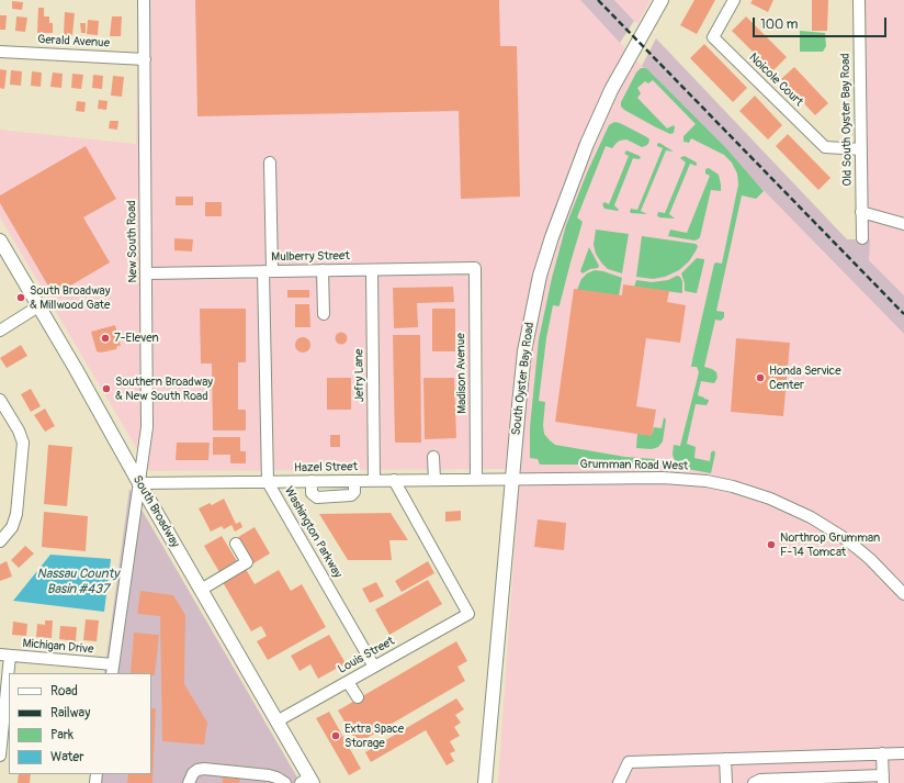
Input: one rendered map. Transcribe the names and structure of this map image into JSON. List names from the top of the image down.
{
  "streets": {
    "main road": ["South Oyster Bay Road", "South Broadway"],
    "street": [
      "Gerald Avenue",
      "Noicole Court",
      "Old South Oyster Bay Road",
      "New South Road",
      "Mulberry Street",
      "Madison Avenue",
      "Jefry Lane",
      "Grumman Road West",
      "Hazel Street",
      "Washington Parkway",
      "Michigan Drive",
      "Louis Street"
    ]
  },
  "crossings": [
    ["Gerald Avenue", "New South Road"],
    ["Noicole Court", "Old South Oyster Bay Road"],
    ["New South Road", "Mulberry Street"],
    ["New South Road", "Hazel Street"],
    ["New South Road", "South Broadway"],
    ["New South Road", "Michigan Drive"],
    ["Mulberry Street", "Madison Avenue"],
    ["Mulberry Street", "Jefry Lane"],
    ["Mulberry Street", "Washington Parkway"],
    ["Madison Avenue", "Hazel Street"],
    ["Jefry Lane", "Hazel Street"],
    ["South Oyster Bay Road", "Grumman Road West"],
    ["South Oyster Bay Road", "Hazel Street"],
    ["Grumman Road West", "Hazel Street"],
    ["Hazel Street", "South Broadway"],
    ["Hazel Street", "Washington Parkway"],
    ["Hazel Street", "Louis Street"],
    ["South Broadway", "Louis Street"],
    ["Washington Parkway", "Louis Street"]
  ],
  "water": ["Nassau County Basin #437"],
  "places": [
    "South Broadway & Millwood Gate",
    "7-Eleven",
    "Honda Service Center",
    "Southern Broadway & New South Road",
    "Northrop Grumman F-14 Tomcat",
    "Extra Space Storage"
  ],
  "legend": [
    "Road",
    "Railway",
    "Park",
    "Water"
  ],
  "scale_bar": "100 m"
}
